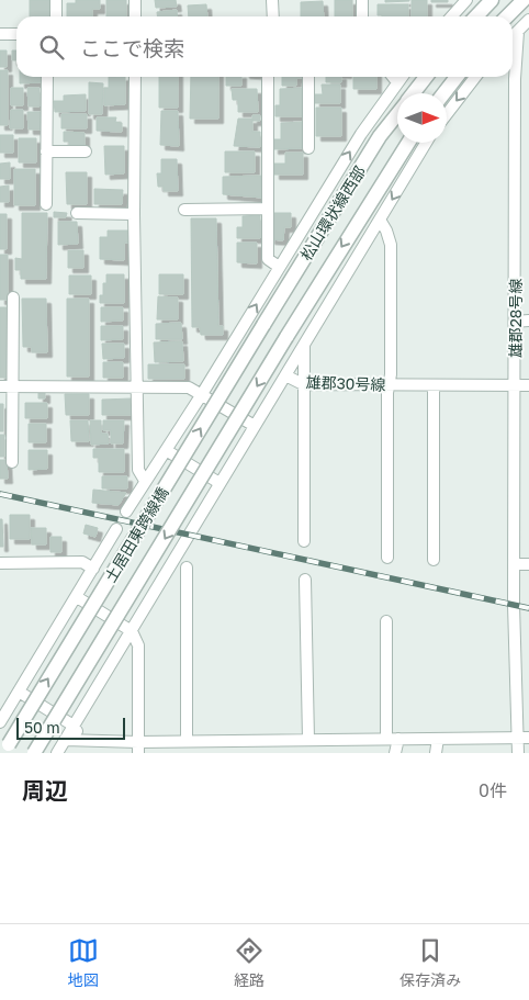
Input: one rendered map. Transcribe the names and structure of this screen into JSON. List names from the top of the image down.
{
  "streets": {
    "street": [
      "松山環状線西部",
      "雄郡28号線",
      "雄郡30号線",
      "土居田東跨線橋"
    ]
  },
  "crossings": [
    ["松山環状線西部", "土居田東跨線橋"],
    ["雄郡28号線", "雄郡30号線"]
  ],
  "scale_bar": "50 m",
  "north": "right",
  "page": {
    "search": "ここで検索",
    "scale": "50 m",
    "heading": ["周辺", "0件"],
    "nav": ["地図", "経路", "保存済み"]
  }
}
